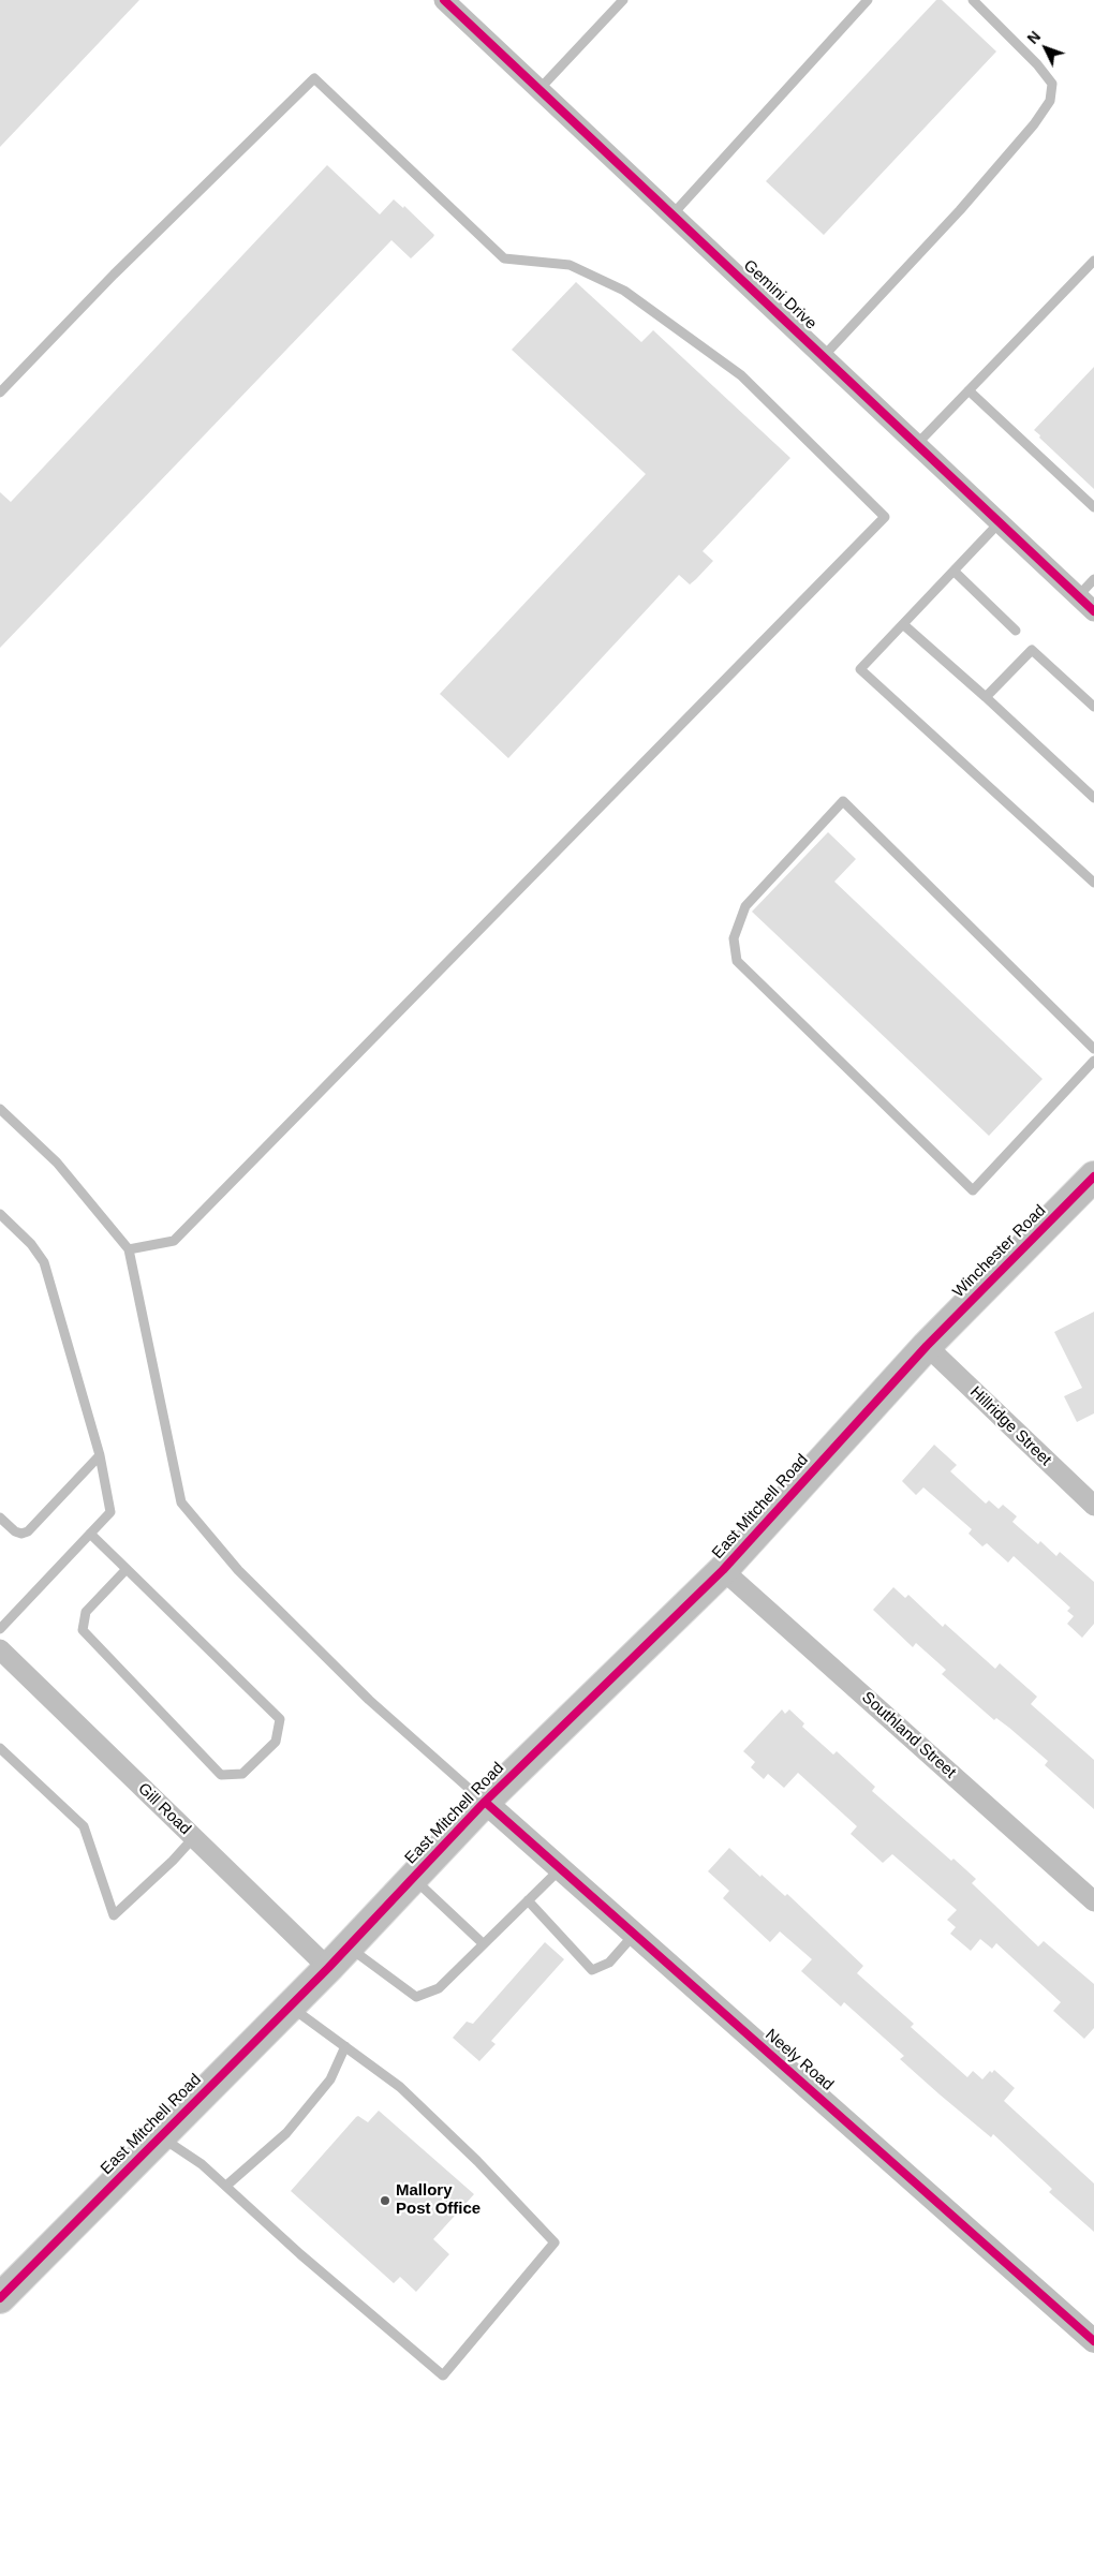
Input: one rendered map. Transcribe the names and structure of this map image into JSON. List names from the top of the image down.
{
  "streets": {
    "main road": ["Winchester Road", "East Mitchell Road"],
    "street": [
      "Gemini Drive",
      "Hillridge Street",
      "Southland Street",
      "Gill Road",
      "Neely Road"
    ]
  },
  "crossings": [
    ["Winchester Road", "Hillridge Street"],
    ["Winchester Road", "East Mitchell Road"],
    ["Hillridge Street", "East Mitchell Road"],
    ["East Mitchell Road", "Southland Street"],
    ["East Mitchell Road", "Gill Road"],
    ["East Mitchell Road", "Neely Road"]
  ],
  "places": ["Mallory Post Office"],
  "north": "top left"
}
